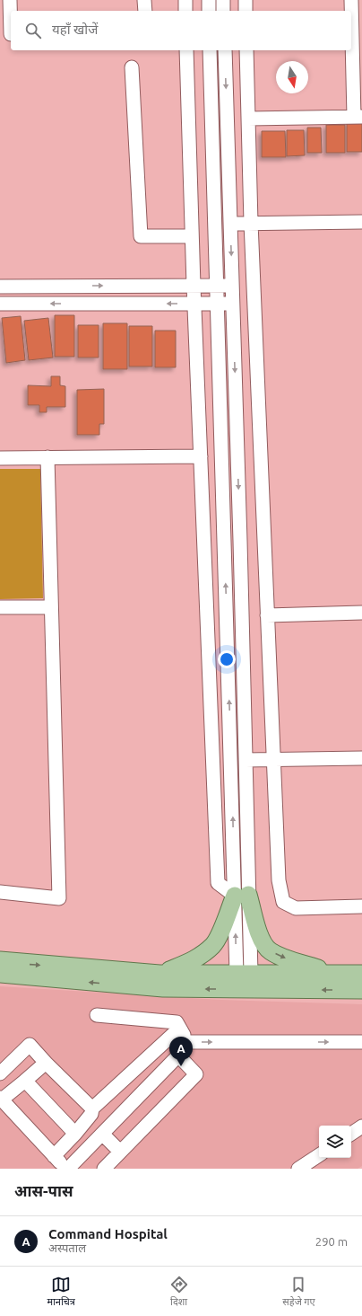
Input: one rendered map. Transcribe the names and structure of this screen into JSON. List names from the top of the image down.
{
  "north": "bottom",
  "page": {
    "search": "यहाँ खोजें",
    "pins": "A",
    "heading": "आस-पास",
    "list": [
      {
        "mark": "A",
        "name": "Command Hospital",
        "note": "अस्पताल",
        "value": "290 m"
      }
    ],
    "nav": ["मानचित्र", "दिशा", "सहेजे गए"]
  }
}
